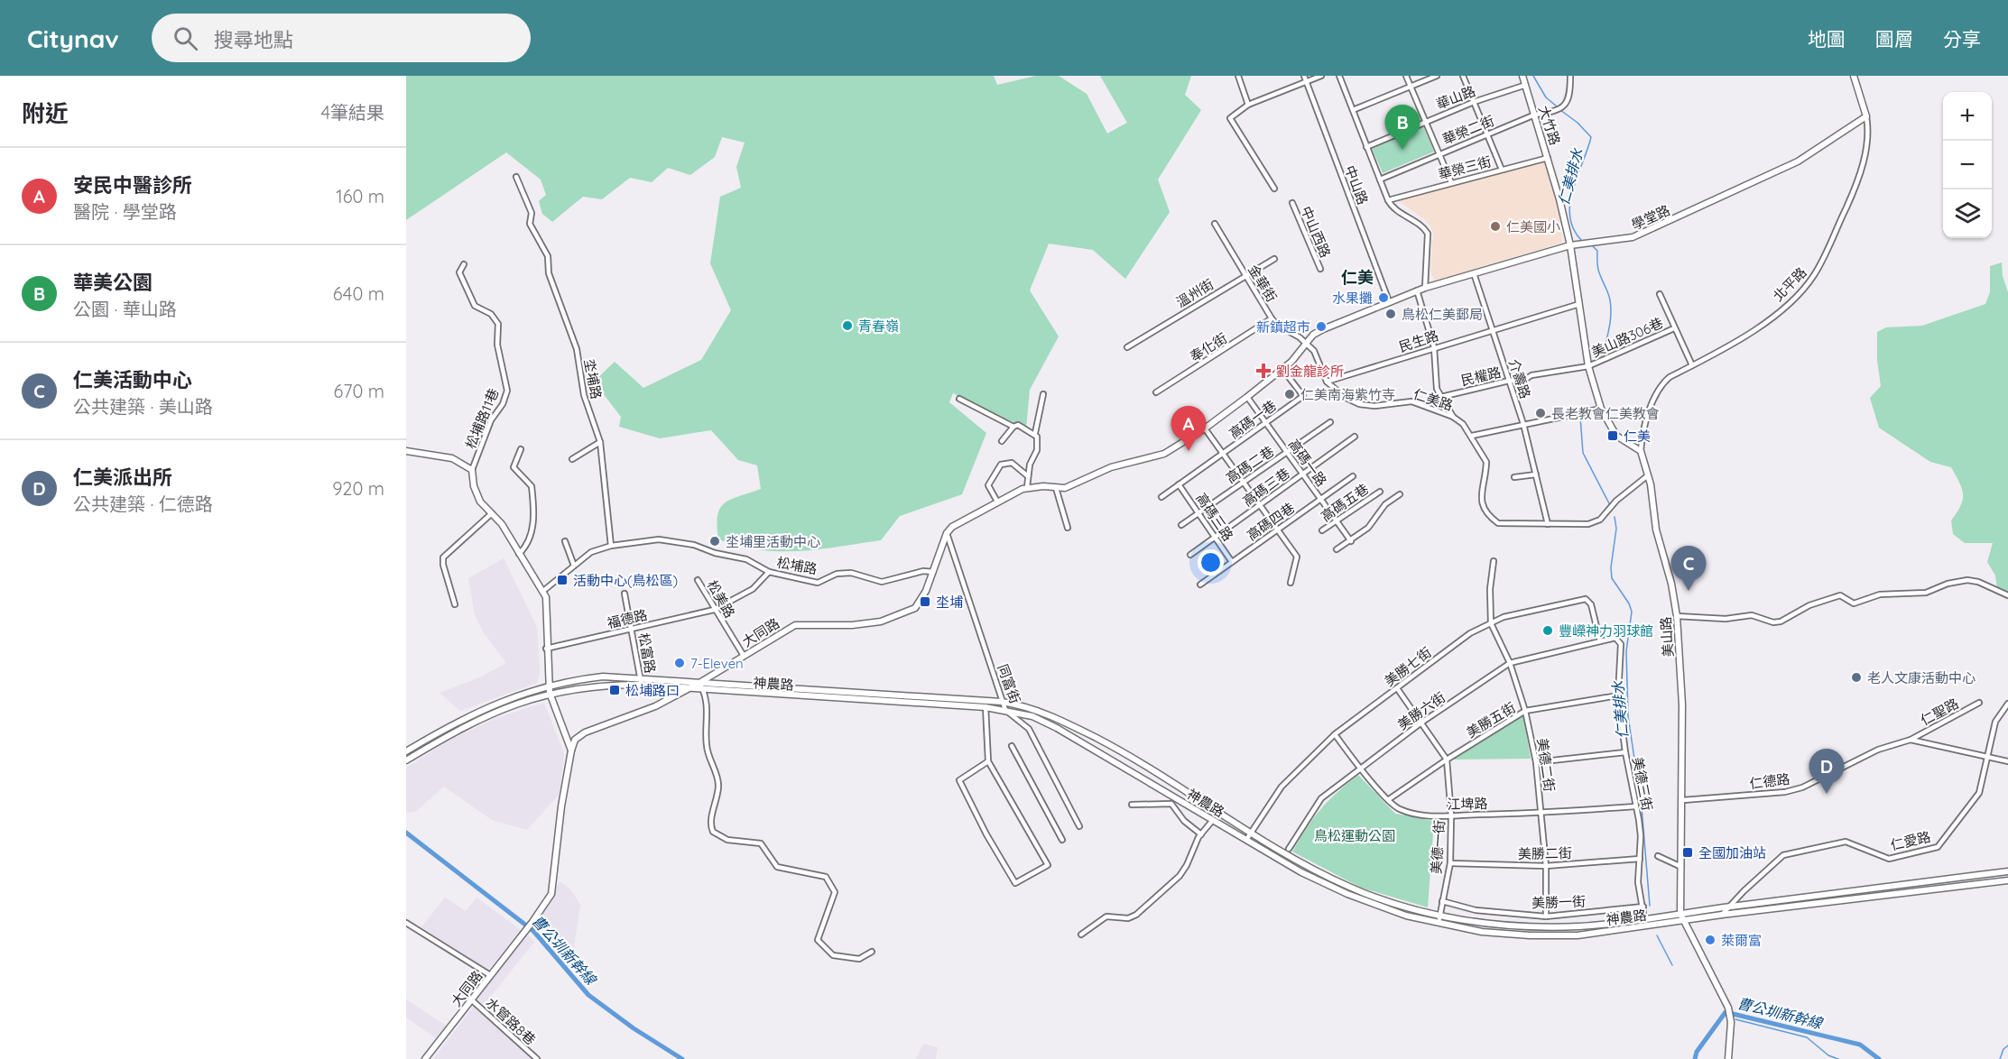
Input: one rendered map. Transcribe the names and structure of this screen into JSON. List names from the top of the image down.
{
  "streets": {
    "street": [
      "華山路",
      "大竹路",
      "華榮二街",
      "華榮三街",
      "中山路",
      "學堂路",
      "中山西路",
      "金華街",
      "北平路",
      "溫州街",
      "美山路306巷",
      "民生路",
      "奉化街",
      "民權路",
      "坔埔路",
      "介壽路",
      "仁美路",
      "松埔路11巷",
      "高碼一巷",
      "高碼一路",
      "高碼二巷",
      "高碼三巷",
      "高碼五巷",
      "高碼三路",
      "高碼四巷",
      "松埔路",
      "松美路",
      "福德路",
      "大同路",
      "美山路",
      "松富路",
      "美勝七街",
      "神農路",
      "同富街",
      "美勝六街",
      "仁聖路",
      "美勝五街",
      "美德二街",
      "仁德路",
      "美德三街",
      "江埤路",
      "仁愛路",
      "美德一街",
      "美勝二街",
      "美勝一街",
      "水管路8巷"
    ]
  },
  "crossings": [
    ["華山路", "大竹路"],
    ["大竹路", "華榮二街"],
    ["大竹路", "華榮三街"],
    ["大竹路", "學堂路"],
    ["中山路", "學堂路"],
    ["學堂路", "金華街"],
    ["學堂路", "北平路"],
    ["學堂路", "介壽路"],
    ["學堂路", "仁美路"],
    ["學堂路", "高碼一巷"],
    ["學堂路", "高碼一路"],
    ["金華街", "溫州街"],
    ["金華街", "奉化街"],
    ["金華街", "仁美路"],
    ["北平路", "美山路306巷"],
    ["北平路", "美山路"],
    ["美山路306巷", "民權路"],
    ["民生路", "介壽路"],
    ["民生路", "仁美路"],
    ["民權路", "介壽路"],
    ["坔埔路", "松埔路"],
    ["介壽路", "仁美路"],
    ["仁美路", "美山路"],
    ["高碼一巷", "高碼一路"],
    ["高碼一巷", "高碼三路"],
    ["高碼一路", "高碼二巷"],
    ["高碼一路", "高碼三巷"],
    ["高碼一路", "高碼五巷"],
    ["高碼一路", "高碼四巷"],
    ["高碼二巷", "高碼三路"],
    ["高碼三巷", "高碼三路"],
    ["高碼三路", "高碼四巷"],
    ["松埔路", "福德路"],
    ["松埔路", "大同路"],
    ["松美路", "福德路"],
    ["松美路", "大同路"],
    ["福德路", "松富路"],
    ["大同路", "神農路"],
    ["大同路", "同富街"],
    ["大同路", "水管路8巷"],
    ["美山路", "神農路"],
    ["美山路", "仁德路"],
    ["松富路", "神農路"],
    ["美勝七街", "神農路"],
    ["美勝七街", "美勝六街"],
    ["美勝七街", "美德二街"],
    ["美勝七街", "美德三街"],
    ["美勝七街", "江埤路"],
    ["美勝七街", "美德一街"],
    ["神農路", "同富街"],
    ["神農路", "美德三街"],
    ["神農路", "仁愛路"],
    ["神農路", "美德一街"],
    ["美勝六街", "美德二街"],
    ["美勝六街", "美德三街"],
    ["美勝六街", "江埤路"],
    ["美勝六街", "美德一街"],
    ["仁聖路", "仁德路"],
    ["美勝五街", "美德二街"],
    ["美勝五街", "美德三街"],
    ["美勝五街", "江埤路"],
    ["美勝五街", "美德一街"],
    ["美德二街", "江埤路"],
    ["美德二街", "美勝二街"],
    ["美德二街", "美勝一街"],
    ["美德三街", "江埤路"],
    ["美德三街", "美勝二街"],
    ["美德三街", "美勝一街"],
    ["江埤路", "美德一街"],
    ["美德一街", "美勝二街"],
    ["美德一街", "美勝一街"]
  ],
  "districts": ["仁美"],
  "water": ["仁美排水", "曹公圳新幹線"],
  "parks": ["鳥松運動公園"],
  "places": {
    "other": [
      "仁美國小",
      "水果攤",
      "鳥松仁美郵局",
      "青春嶺",
      "新鎮超市",
      "仁美南海紫竹寺",
      "長老教會仁美教會",
      "坔埔里活動中心",
      "豐嶸神力羽球館",
      "7-Eleven",
      "老人文康活動中心",
      "萊爾富"
    ],
    "health": ["劉金龍診所"],
    "transit": [
      "仁美",
      "活動中心(鳥松區)",
      "坔埔",
      "松埔路口",
      "全國加油站"
    ]
  },
  "page": {
    "header": "Citynav",
    "search": "搜尋地點",
    "nav": ["地圖", "圖層", "分享"],
    "heading": ["附近", "4筆結果"],
    "map_buttons": ["+", "−"],
    "pins": [
      "B",
      "A",
      "C",
      "D"
    ],
    "list": [
      {
        "mark": "A",
        "name": "安民中醫診所",
        "note": "醫院 · 學堂路",
        "value": "160 m"
      },
      {
        "mark": "B",
        "name": "華美公園",
        "note": "公園 · 華山路",
        "value": "640 m"
      },
      {
        "mark": "C",
        "name": "仁美活動中心",
        "note": "公共建築 · 美山路",
        "value": "670 m"
      },
      {
        "mark": "D",
        "name": "仁美派出所",
        "note": "公共建築 · 仁德路",
        "value": "920 m"
      }
    ]
  }
}
